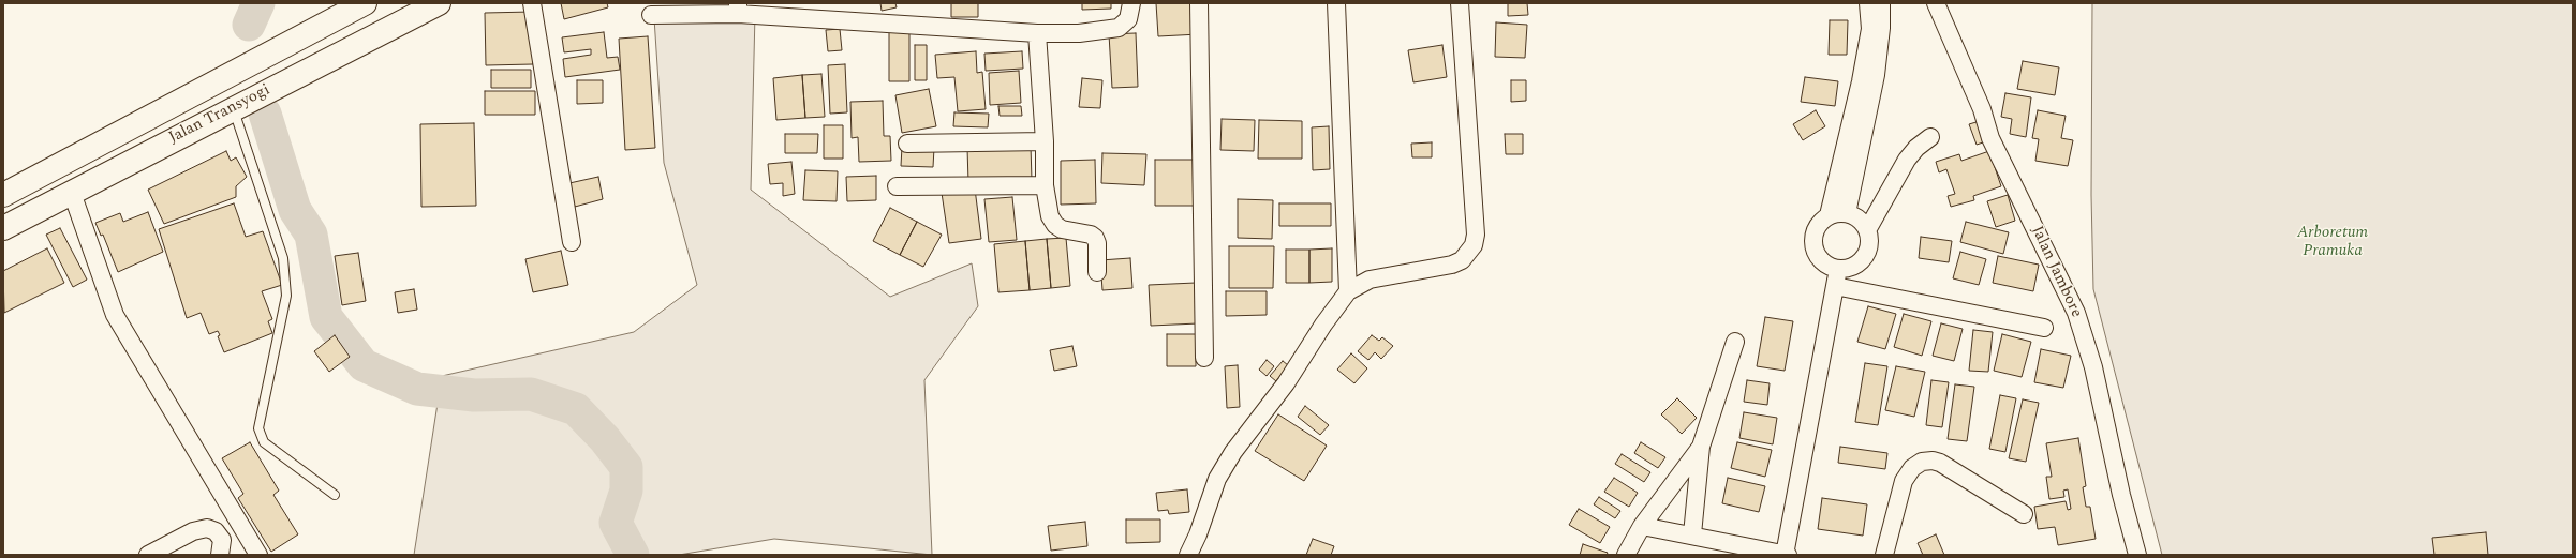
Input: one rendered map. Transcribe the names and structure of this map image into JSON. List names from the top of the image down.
{
  "streets": {
    "highway": ["Jalan Transyogi"],
    "street": ["Jalan Jambore"]
  },
  "parks": ["Arboretum Pramuka"]
}
